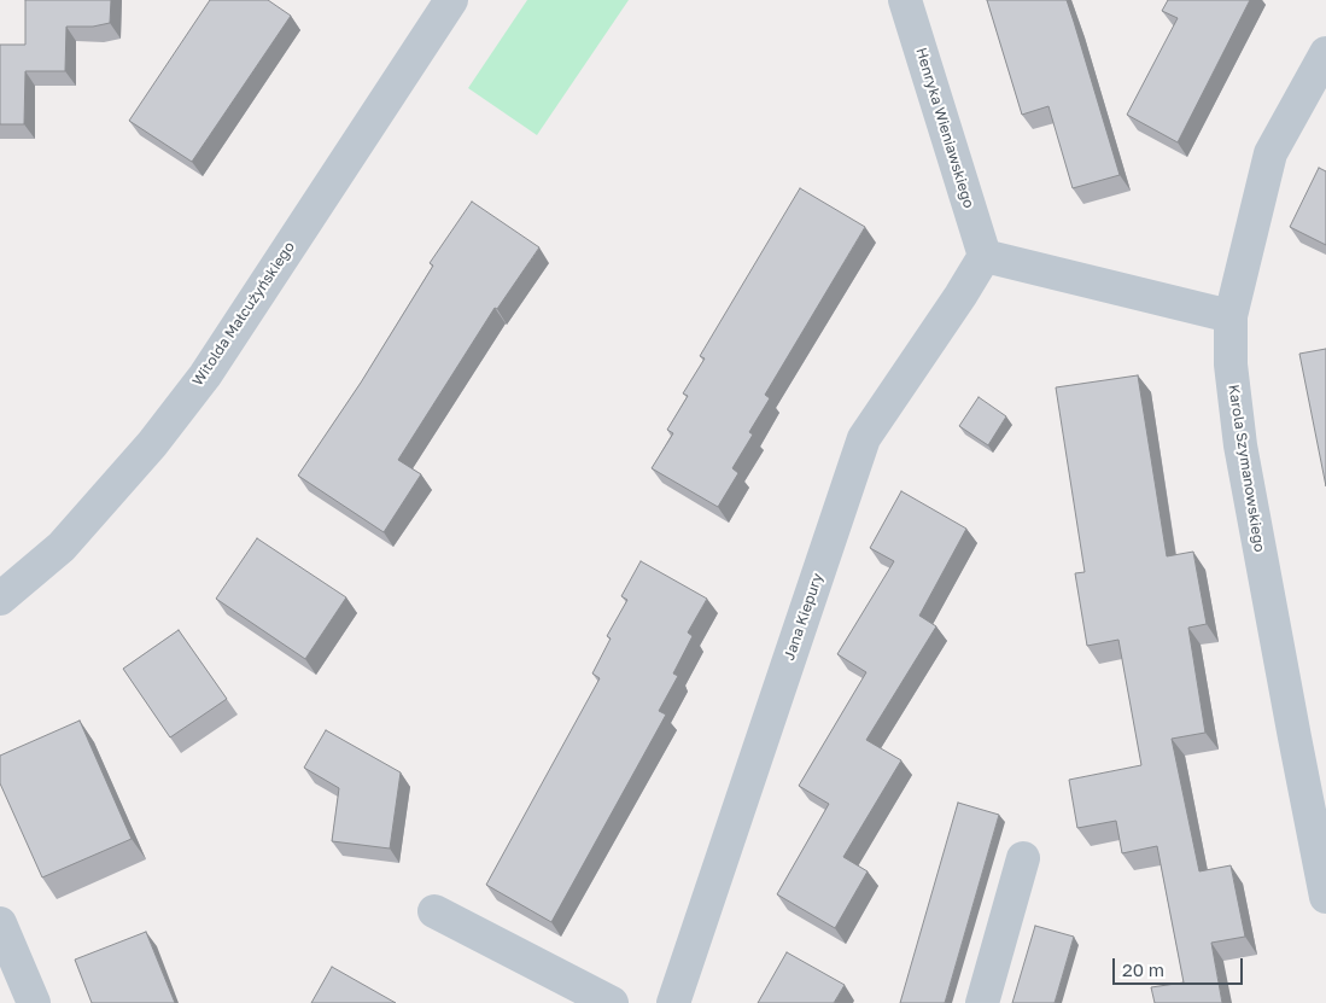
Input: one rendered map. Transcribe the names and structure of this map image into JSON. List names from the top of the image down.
{
  "streets": {
    "street": [
      "Henryka Wieniawskiego",
      "Witolda Małcużyńskiego",
      "Karola Szymanowskiego",
      "Jana Kiepury"
    ]
  },
  "crossings": [
    ["Henryka Wieniawskiego", "Jana Kiepury"]
  ],
  "scale_bar": "20 m"
}
